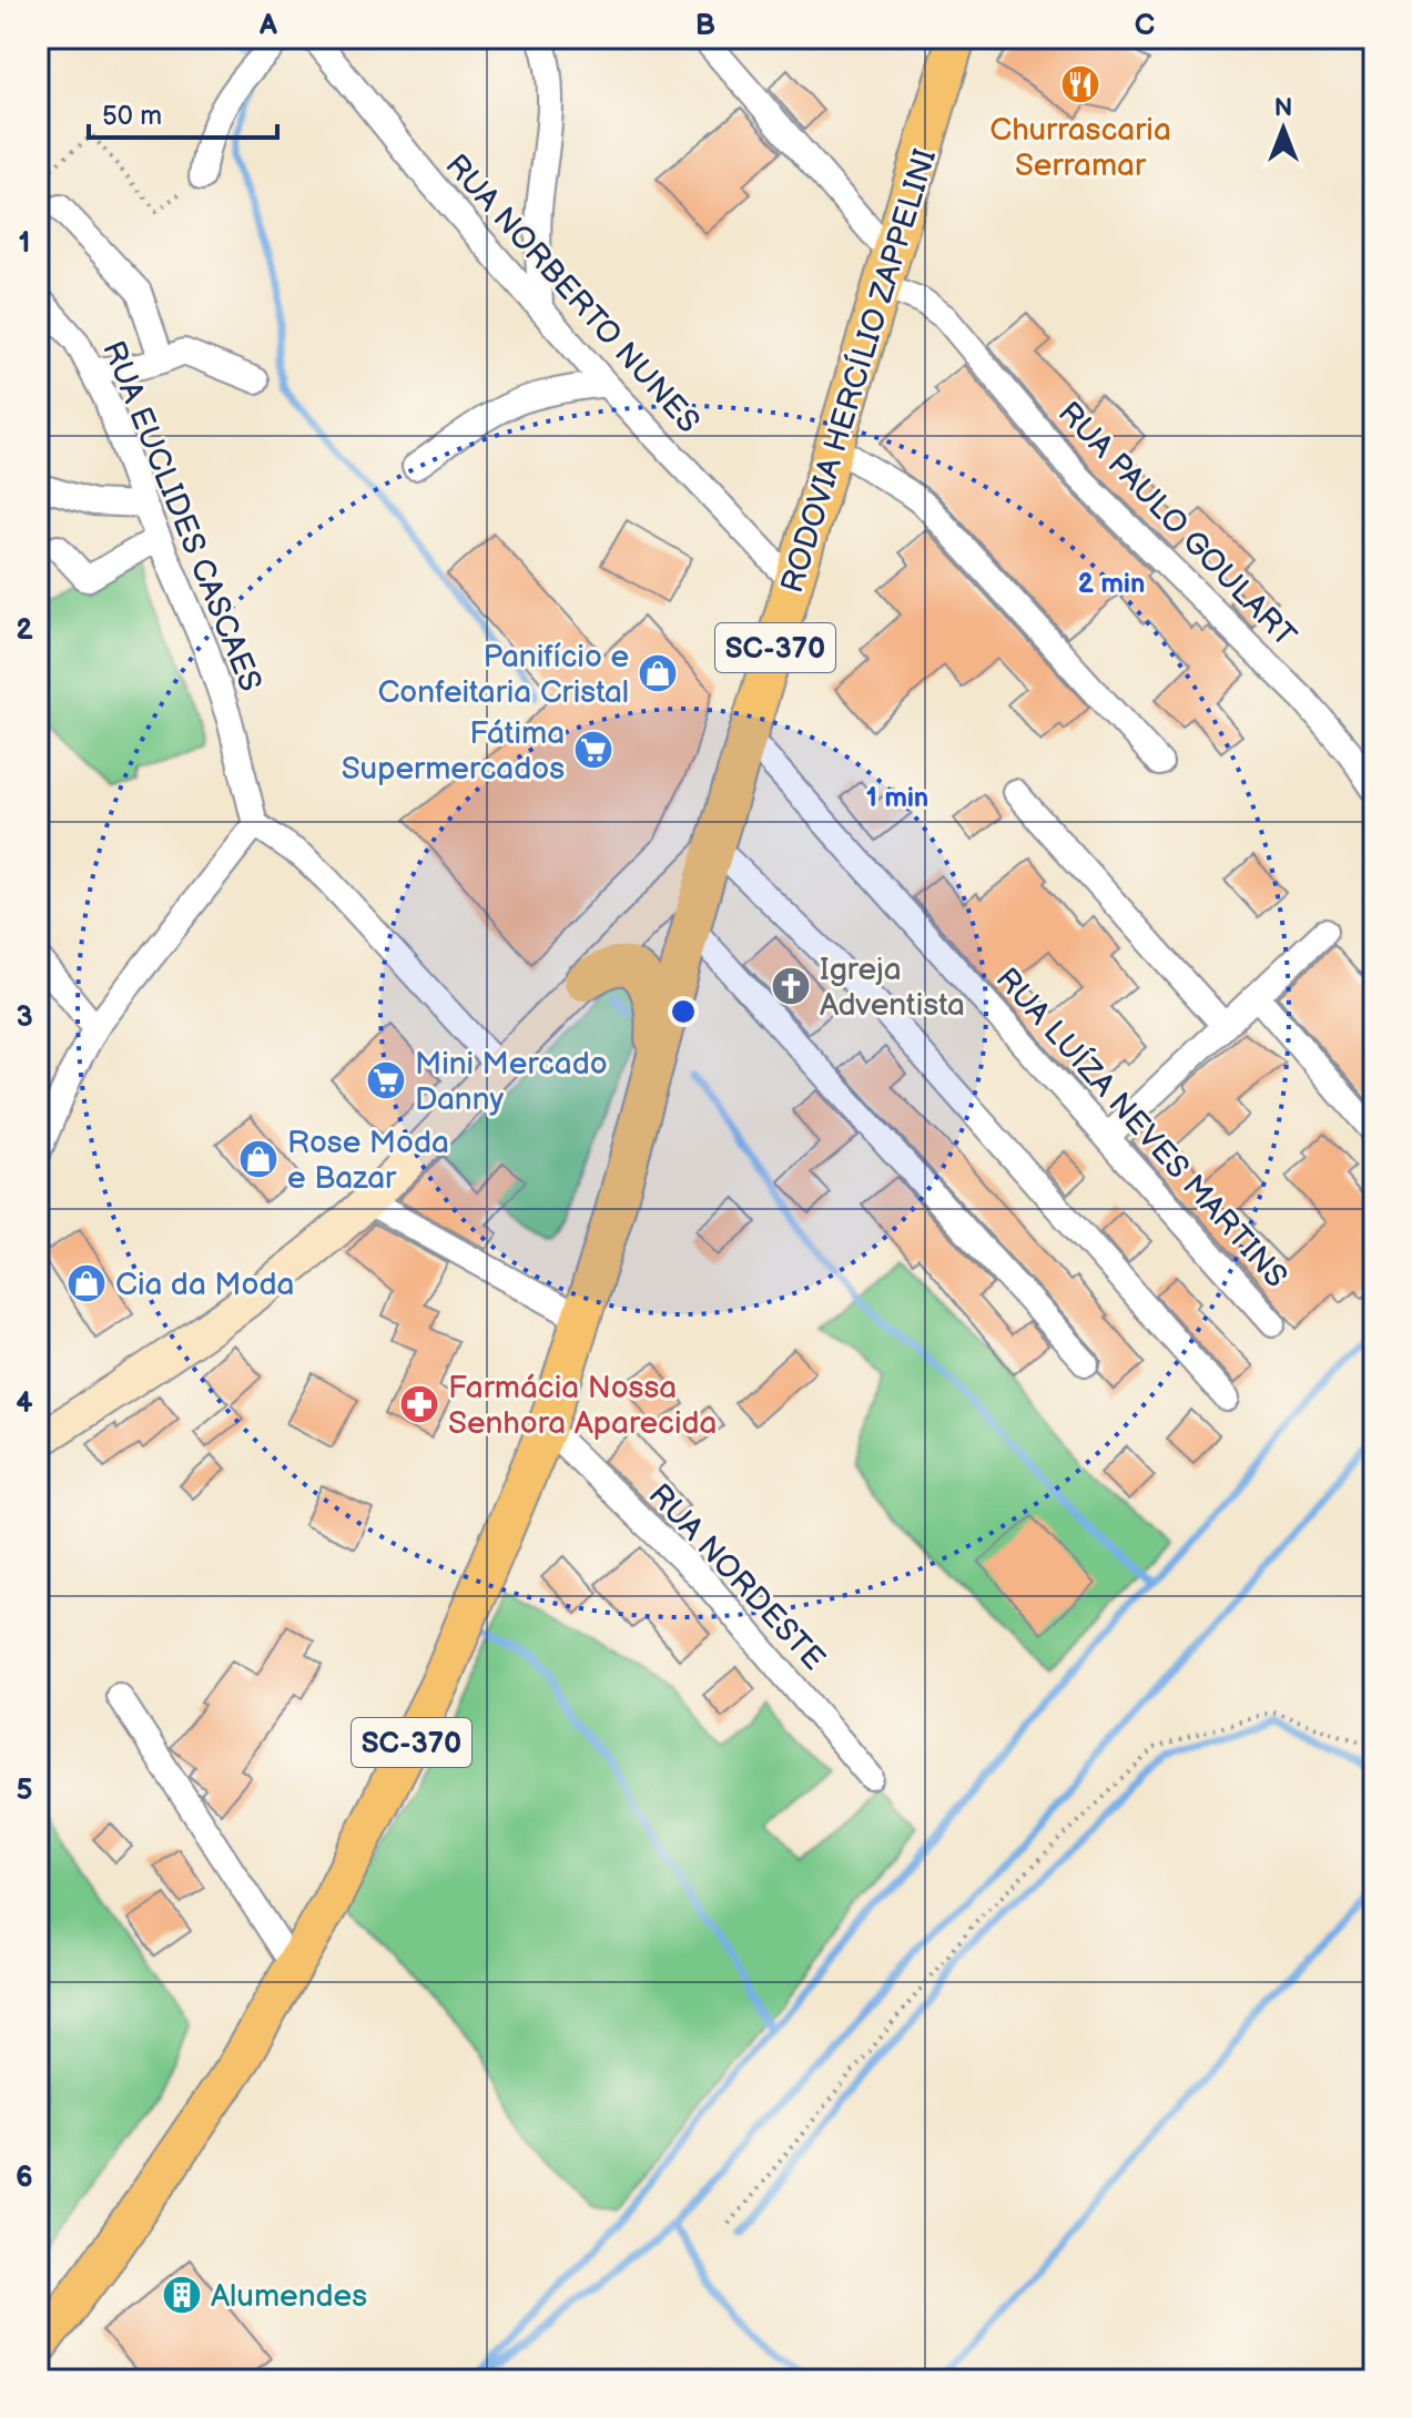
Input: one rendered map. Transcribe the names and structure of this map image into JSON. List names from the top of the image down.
{
  "streets": {
    "main road": ["RODOVIA HERCÍLIO ZAPPELINI", "SC-370"],
    "street": [
      "RUA NORBERTO NUNES",
      "RUA EUCLIDES CASCAES",
      "RUA PAULO GOULART",
      "RUA LUÍZA NEVES MARTINS",
      "RUA NORDESTE"
    ]
  },
  "crossings": [
    ["RUA NORBERTO NUNES", "RODOVIA HERCÍLIO ZAPPELINI"],
    ["RODOVIA HERCÍLIO ZAPPELINI", "RUA PAULO GOULART"],
    ["RODOVIA HERCÍLIO ZAPPELINI", "RUA LUÍZA NEVES MARTINS"],
    ["RODOVIA HERCÍLIO ZAPPELINI", "RUA NORDESTE"]
  ],
  "places": {
    "restaurant": ["Churrascaria Serramar"],
    "shop": ["Panifício e Confeitaria Cristal", "Rose Moda e Bazar", "Cia da Moda"],
    "supermarket": ["Fátima Supermercados", "Mini Mercado Danny"],
    "church": ["Igreja Adventista"],
    "pharmacy": ["Farmácia Nossa Senhora Aparecida"],
    "building": ["Alumendes"]
  },
  "scale_bar": "50 m",
  "north": "top",
  "grid": {
    "columns": ["A", "B", "C"],
    "rows": [
      "1",
      "2",
      "3",
      "4",
      "5",
      "6"
    ]
  },
  "rings": ["2 min", "1 min"]
}
